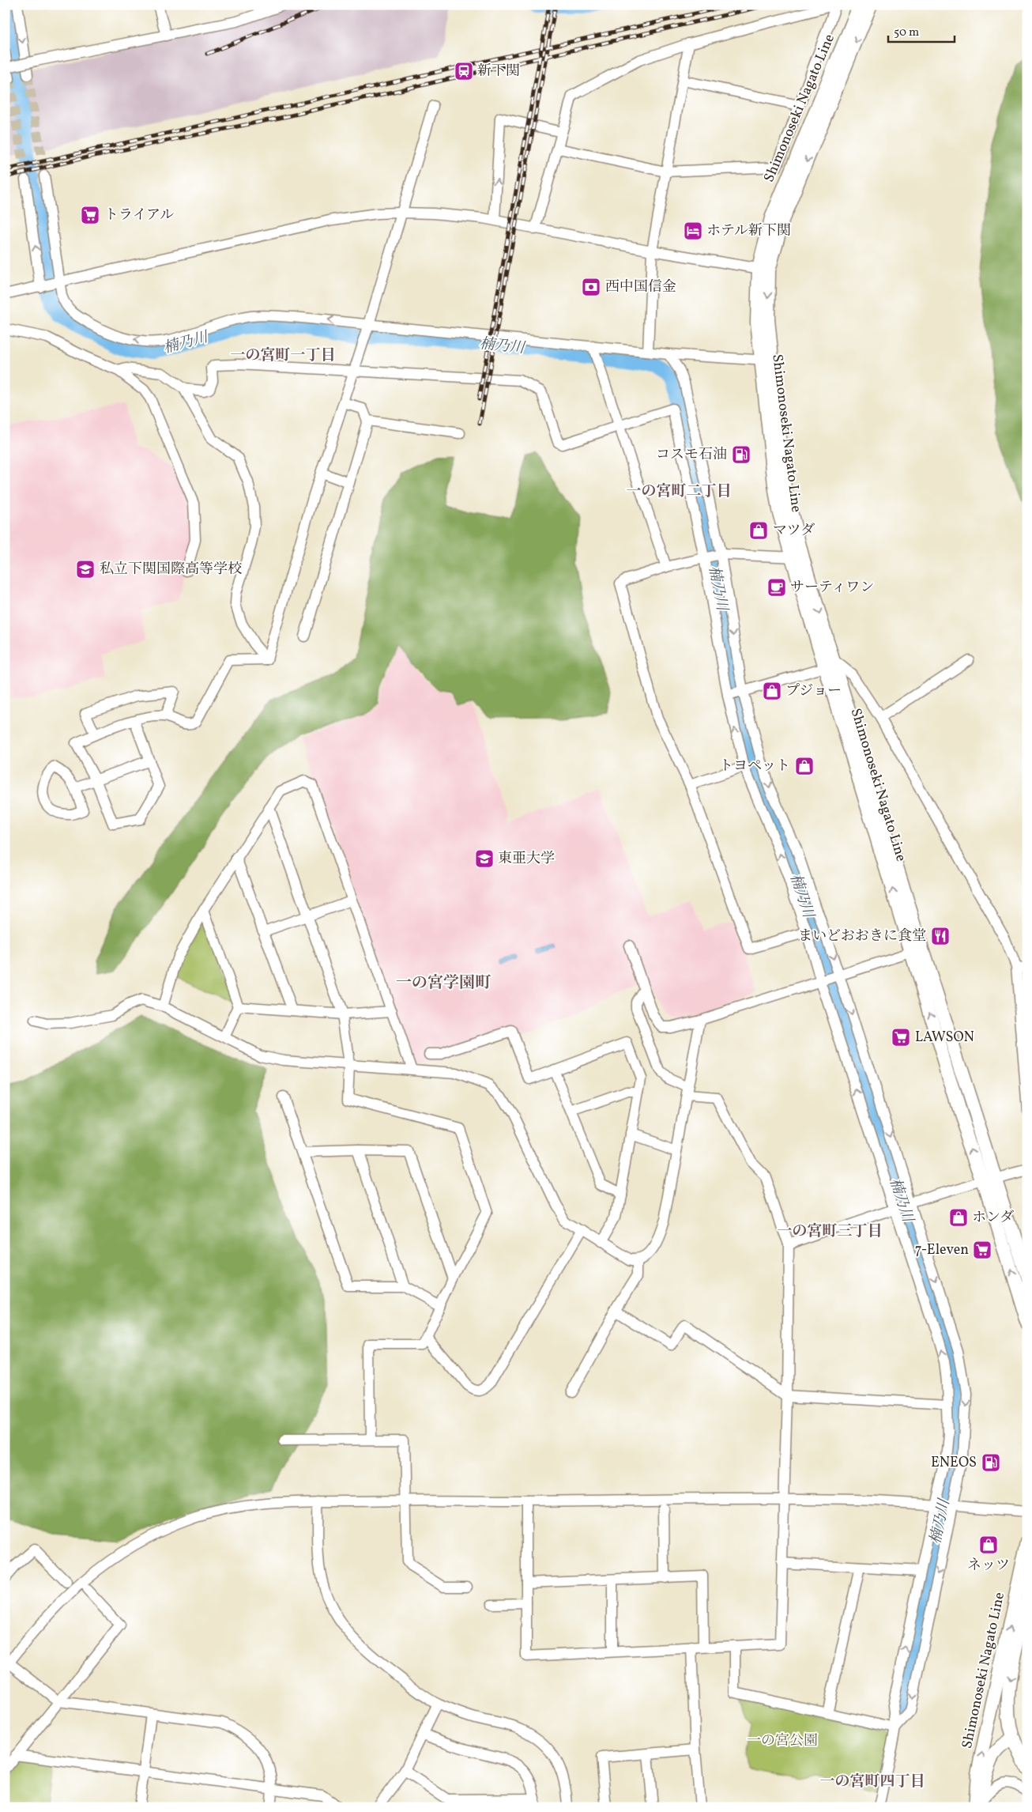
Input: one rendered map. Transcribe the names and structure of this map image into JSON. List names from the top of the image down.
{
  "streets": {
    "main road": ["Shimonoseki Nagato Line"]
  },
  "districts": [
    "一の宮町一丁目",
    "一の宮町二丁目",
    "一の宮学園町",
    "一の宮町三丁目",
    "一の宮町四丁目"
  ],
  "water": ["楠乃川"],
  "parks": ["一の宮公園"],
  "places": {
    "station": ["新下関"],
    "supermarket": ["トライアル", "LAWSON", "7-Eleven"],
    "hotel": ["ホテル新下関"],
    "bank": ["西中国信金"],
    "fuel station": ["コスモ石油", "ENEOS"],
    "shop": [
      "マツダ",
      "プジョー",
      "トヨペット",
      "ホンダ",
      "ネッツ"
    ],
    "school or university": ["私立下関国際高等学校", "東亜大学"],
    "cafe": ["サーティワン"],
    "restaurant": ["まいどおおきに食堂"]
  },
  "scale_bar": "50 m"
}
